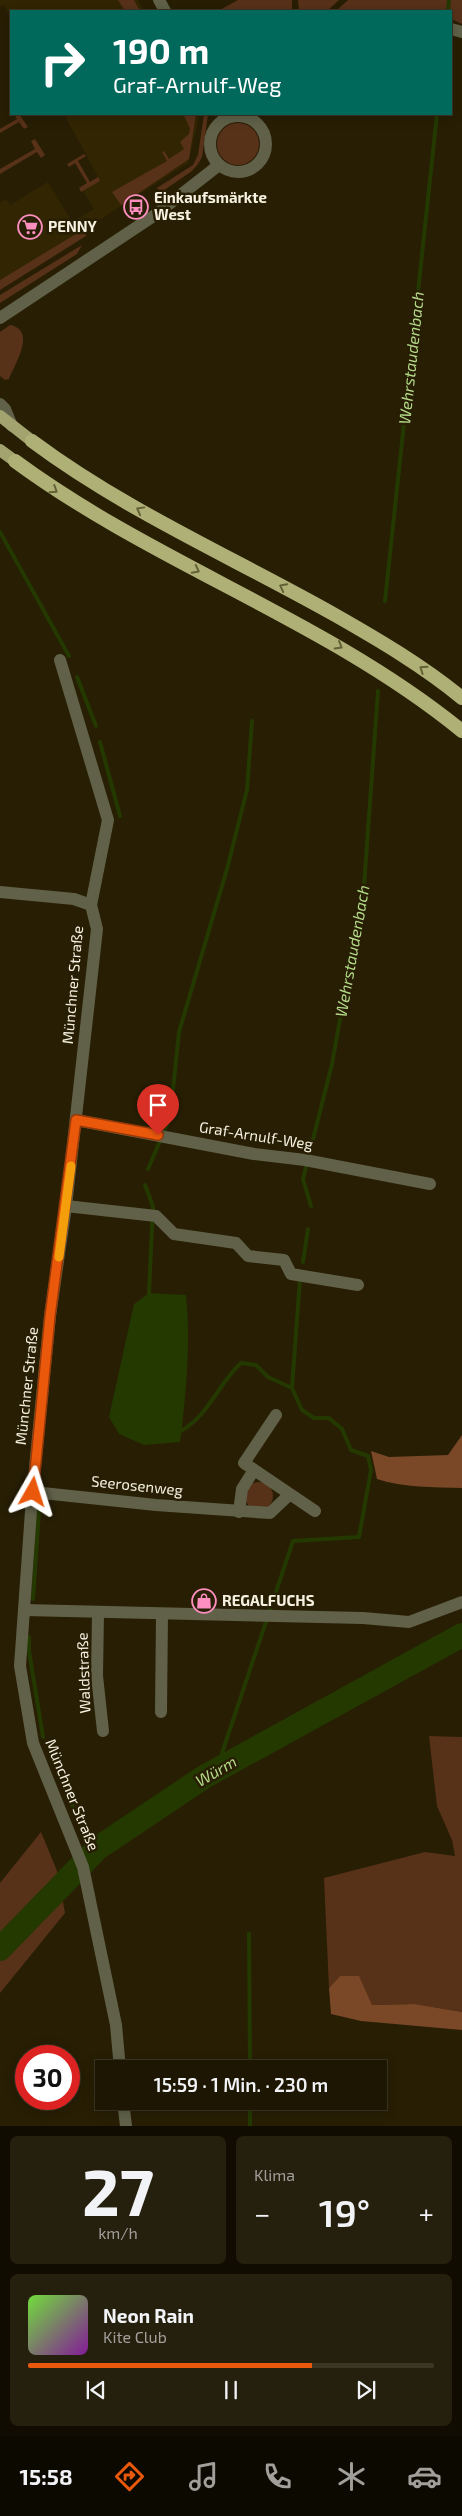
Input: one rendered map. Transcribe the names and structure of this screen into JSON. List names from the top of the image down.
{
  "streets": {
    "street": [
      "Münchner Straße",
      "Graf-Arnulf-Weg",
      "Seerosenweg",
      "Waldstraße"
    ]
  },
  "crossings": [
    ["Münchner Straße", "Graf-Arnulf-Weg"],
    ["Münchner Straße", "Seerosenweg"],
    ["Münchner Straße", "Waldstraße"]
  ],
  "water": ["Wehrstaudenbach", "Würm"],
  "places": {
    "bus stop": ["Einkaufsmärkte West"],
    "supermarket": ["PENNY"],
    "shop": ["REGALFUCHS"]
  },
  "page": {
    "turn": ["190 m", "Graf-Arnulf-Weg"],
    "limit": "30",
    "trip": "15:59 · 1 Min. · 230 m",
    "tile": [
      ["27", "km/h"],
      "Klima"
    ],
    "heat": ["−", "19°", "+"],
    "song": ["Neon Rain", "Kite Club"],
    "tabs": "15:58"
  }
}
